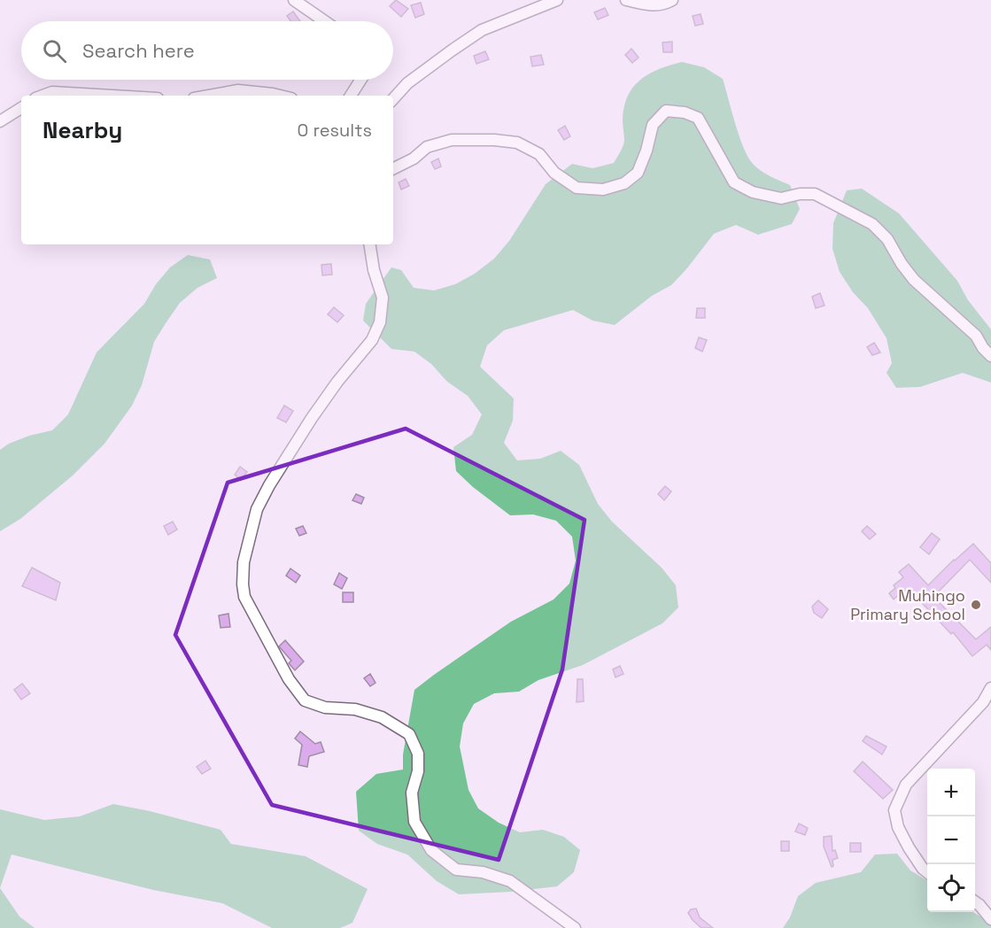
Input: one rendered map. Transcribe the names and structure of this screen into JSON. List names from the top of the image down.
{
  "places": ["Muhingo Primary School"],
  "page": {
    "search": "Search here",
    "heading": ["Nearby", "0 results"],
    "map_buttons": ["+", "−"]
  }
}
